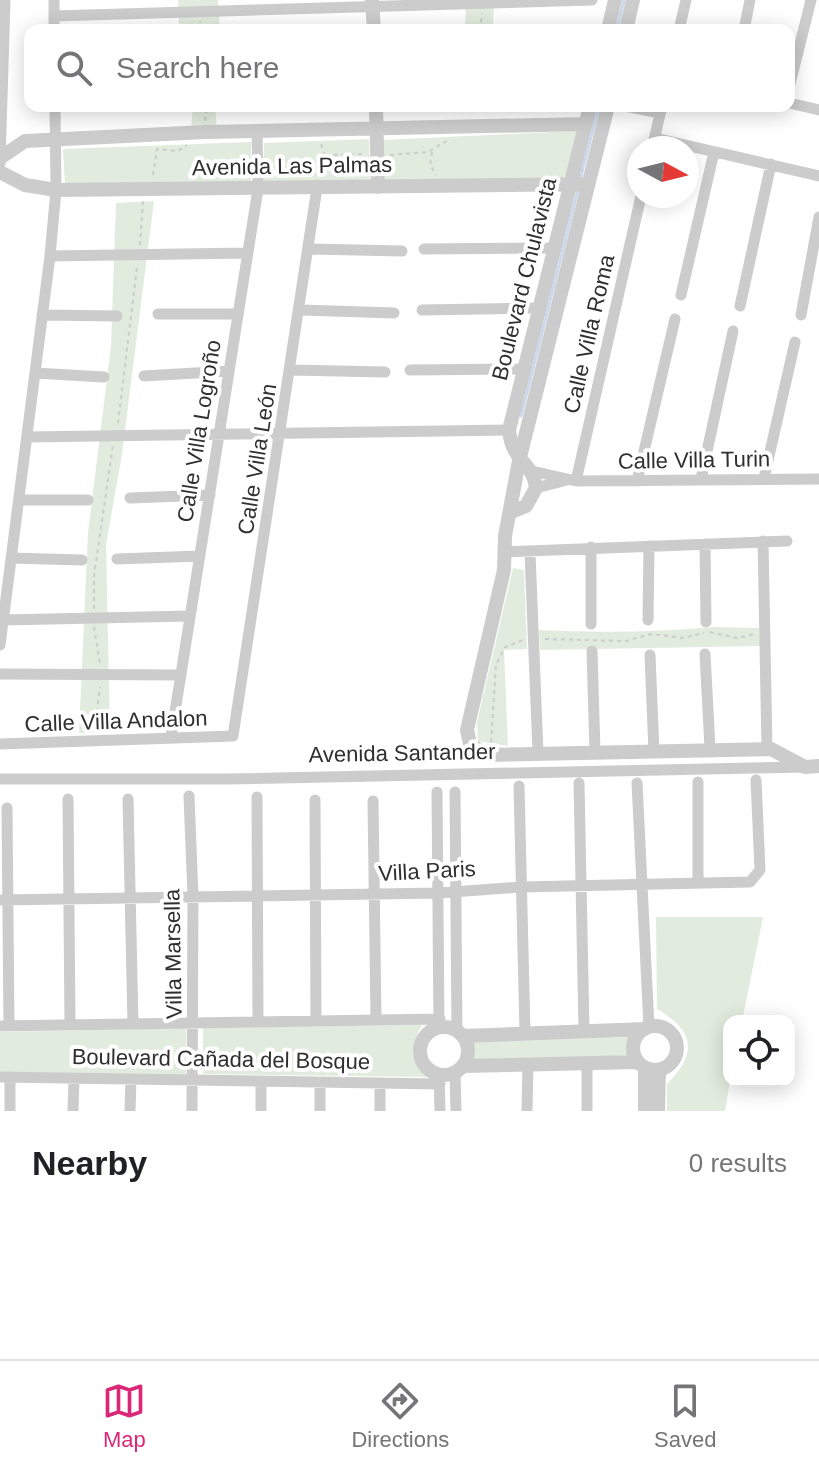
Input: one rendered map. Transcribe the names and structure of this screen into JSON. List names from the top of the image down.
{
  "streets": {
    "street": [
      "Avenida Las Palmas",
      "Boulevard Chulavista",
      "Calle Villa Roma",
      "Calle Villa Logroño",
      "Calle Villa León",
      "Calle Villa Turin",
      "Calle Villa Andalon",
      "Avenida Santander",
      "Villa Paris",
      "Villa Marsella",
      "Boulevard Cañada del Bosque"
    ]
  },
  "crossings": [
    ["Avenida Las Palmas", "Boulevard Chulavista"],
    ["Avenida Las Palmas", "Calle Villa Logroño"],
    ["Avenida Las Palmas", "Calle Villa León"],
    ["Boulevard Chulavista", "Avenida Santander"],
    ["Calle Villa Roma", "Calle Villa Turin"],
    ["Calle Villa Logroño", "Calle Villa Andalon"],
    ["Calle Villa León", "Calle Villa Andalon"],
    ["Villa Paris", "Villa Marsella"],
    ["Villa Marsella", "Boulevard Cañada del Bosque"]
  ],
  "north": "right",
  "page": {
    "search": "Search here",
    "heading": ["Nearby", "0 results"],
    "nav": ["Map", "Directions", "Saved"]
  }
}
